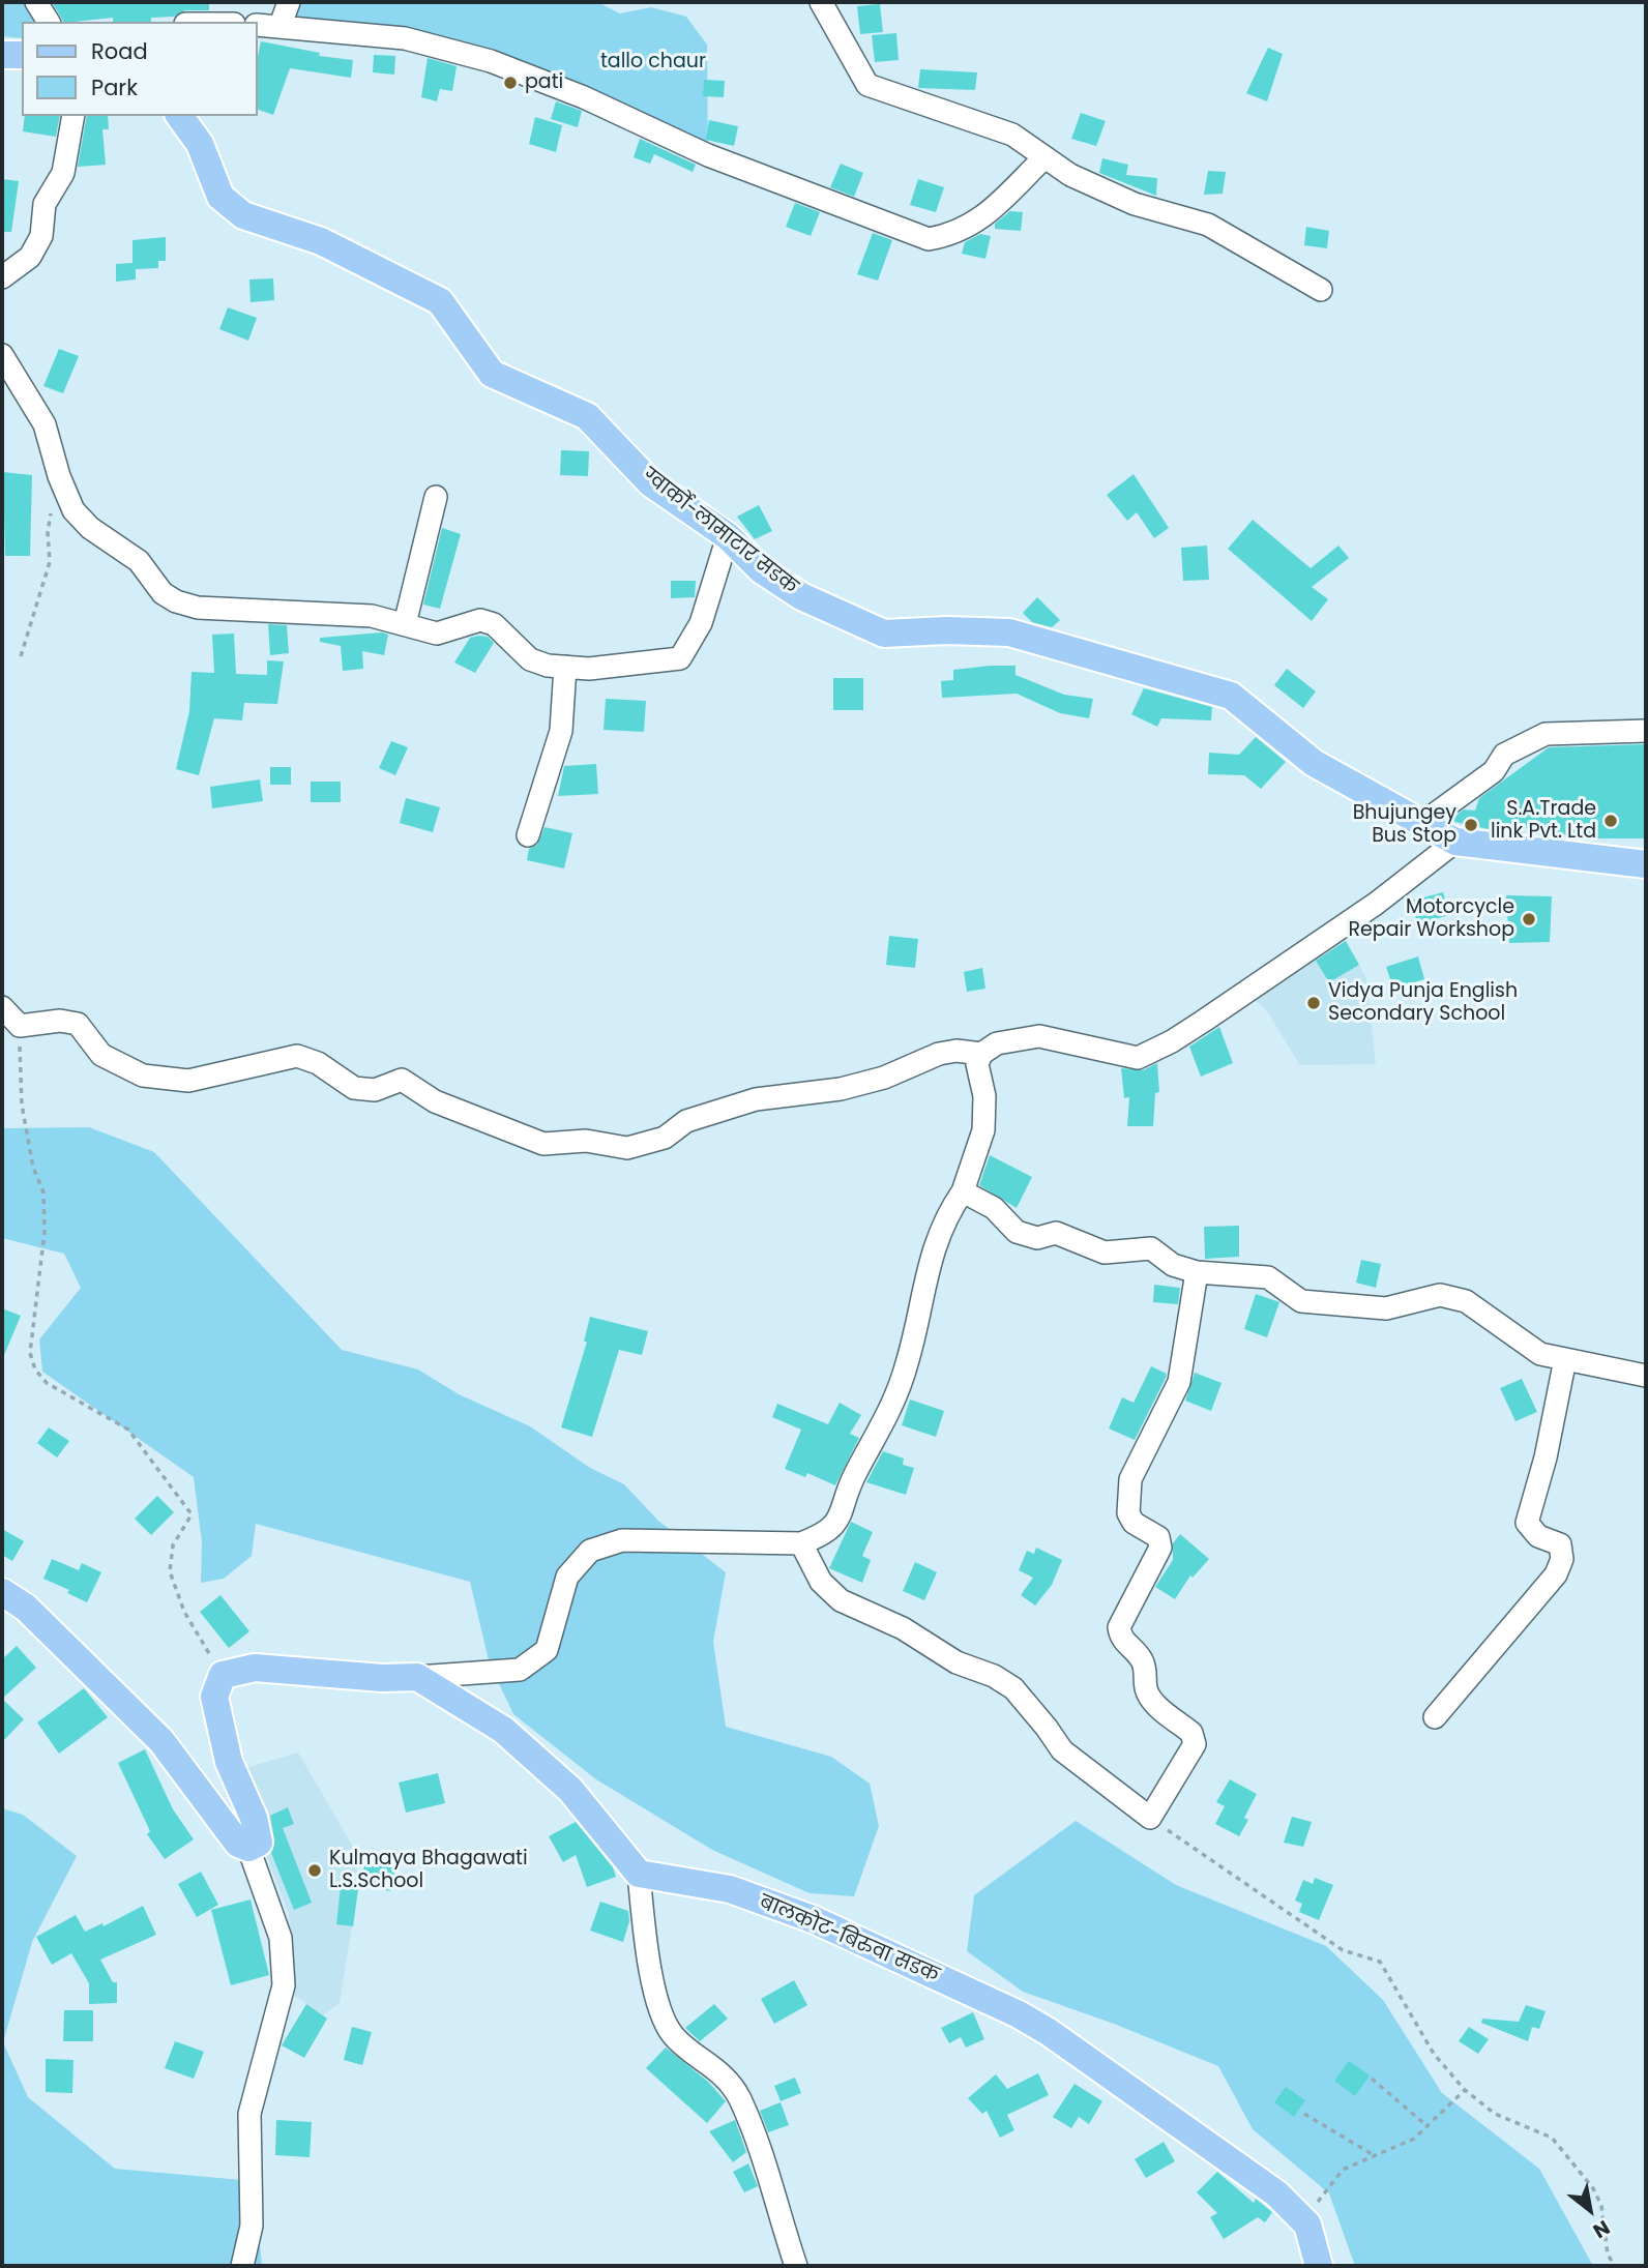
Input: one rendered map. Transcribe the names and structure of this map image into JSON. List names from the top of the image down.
{
  "streets": {
    "main road": ["ग्वार्को-लामाटार सडक", "बालकोट-बिरुवा सडक"]
  },
  "parks": ["tallo chaur"],
  "places": [
    "pati",
    "S.A.Trade link Pvt. Ltd",
    "Bhujungey Bus Stop",
    "Motorcycle Repair Workshop",
    "Vidya Punja English Secondary School",
    "Kulmaya Bhagawati L.S.School"
  ],
  "legend": ["Road", "Park"],
  "north": "bottom right"
}
